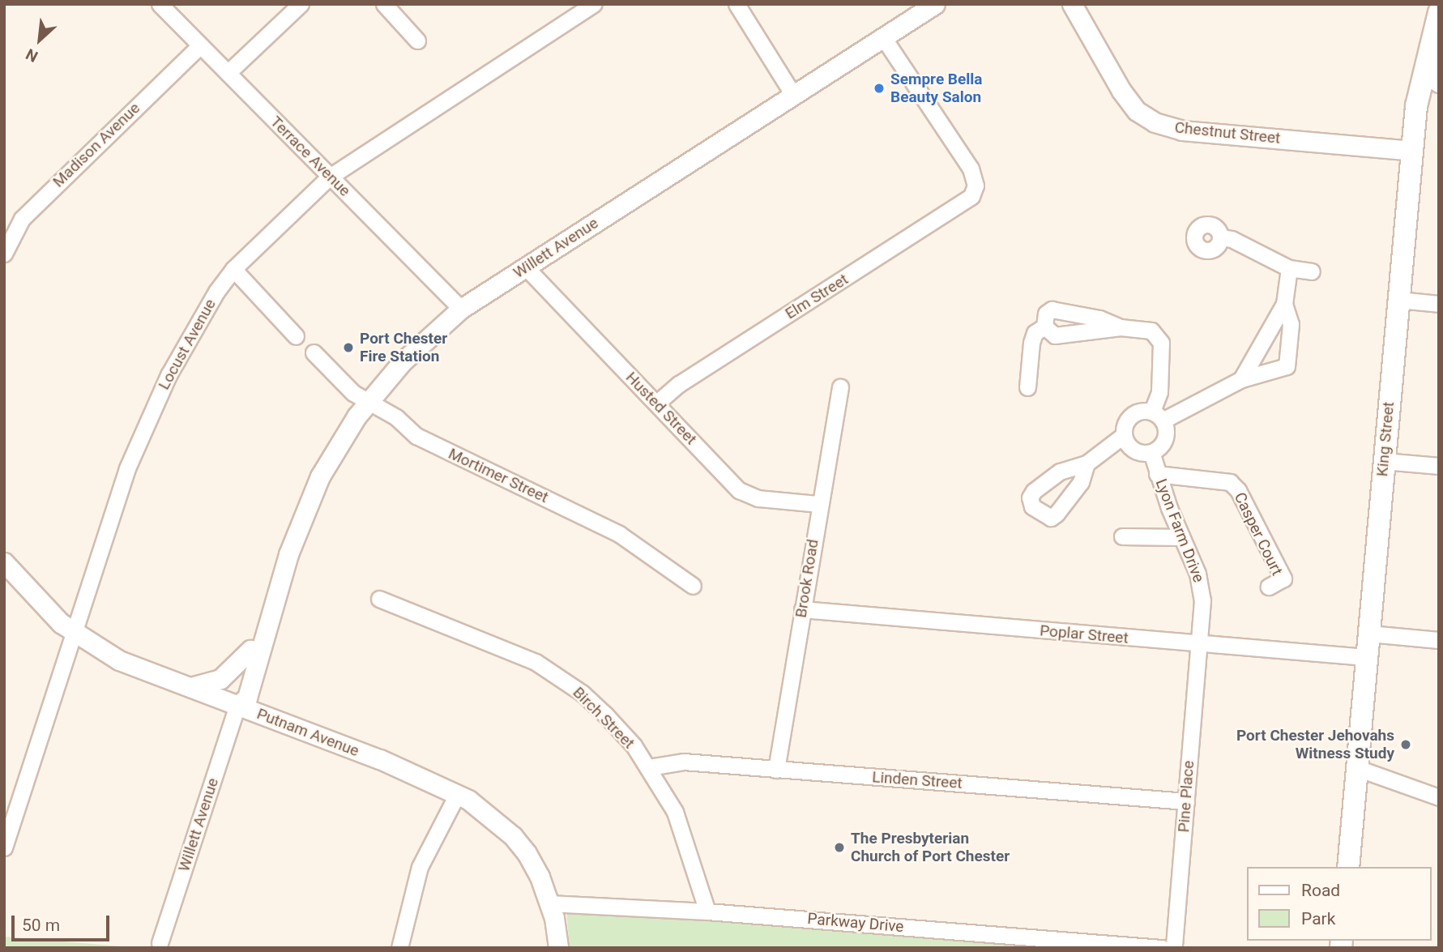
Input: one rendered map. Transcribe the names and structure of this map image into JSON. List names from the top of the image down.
{
  "streets": {
    "main road": ["King Street"],
    "street": [
      "Chestnut Street",
      "Madison Avenue",
      "Terrace Avenue",
      "Willett Avenue",
      "Elm Street",
      "Locust Avenue",
      "Husted Street",
      "Mortimer Street",
      "Lyon Farm Drive",
      "Casper Court",
      "Brook Road",
      "Poplar Street",
      "Birch Street",
      "Putnam Avenue",
      "Linden Street",
      "Pine Place",
      "Parkway Drive"
    ]
  },
  "crossings": [
    ["Chestnut Street", "King Street"],
    ["Madison Avenue", "Terrace Avenue"],
    ["Terrace Avenue", "Willett Avenue"],
    ["Terrace Avenue", "Locust Avenue"],
    ["Willett Avenue", "Elm Street"],
    ["Willett Avenue", "Husted Street"],
    ["Willett Avenue", "Mortimer Street"],
    ["Willett Avenue", "Putnam Avenue"],
    ["Elm Street", "Husted Street"],
    ["Locust Avenue", "Putnam Avenue"],
    ["Husted Street", "Brook Road"],
    ["King Street", "Poplar Street"],
    ["Lyon Farm Drive", "Casper Court"],
    ["Lyon Farm Drive", "Poplar Street"],
    ["Lyon Farm Drive", "Pine Place"],
    ["Brook Road", "Poplar Street"],
    ["Brook Road", "Linden Street"],
    ["Poplar Street", "Pine Place"],
    ["Birch Street", "Linden Street"],
    ["Birch Street", "Parkway Drive"],
    ["Putnam Avenue", "Parkway Drive"],
    ["Linden Street", "Pine Place"]
  ],
  "places": [
    "Sempre Bella Beauty Salon",
    "Port Chester Fire Station",
    "Port Chester Jehovahs Witness Study",
    "The Presbyterian Church of Port Chester"
  ],
  "legend": ["Road", "Park"],
  "scale_bar": "50 m",
  "north": "bottom left"
}
